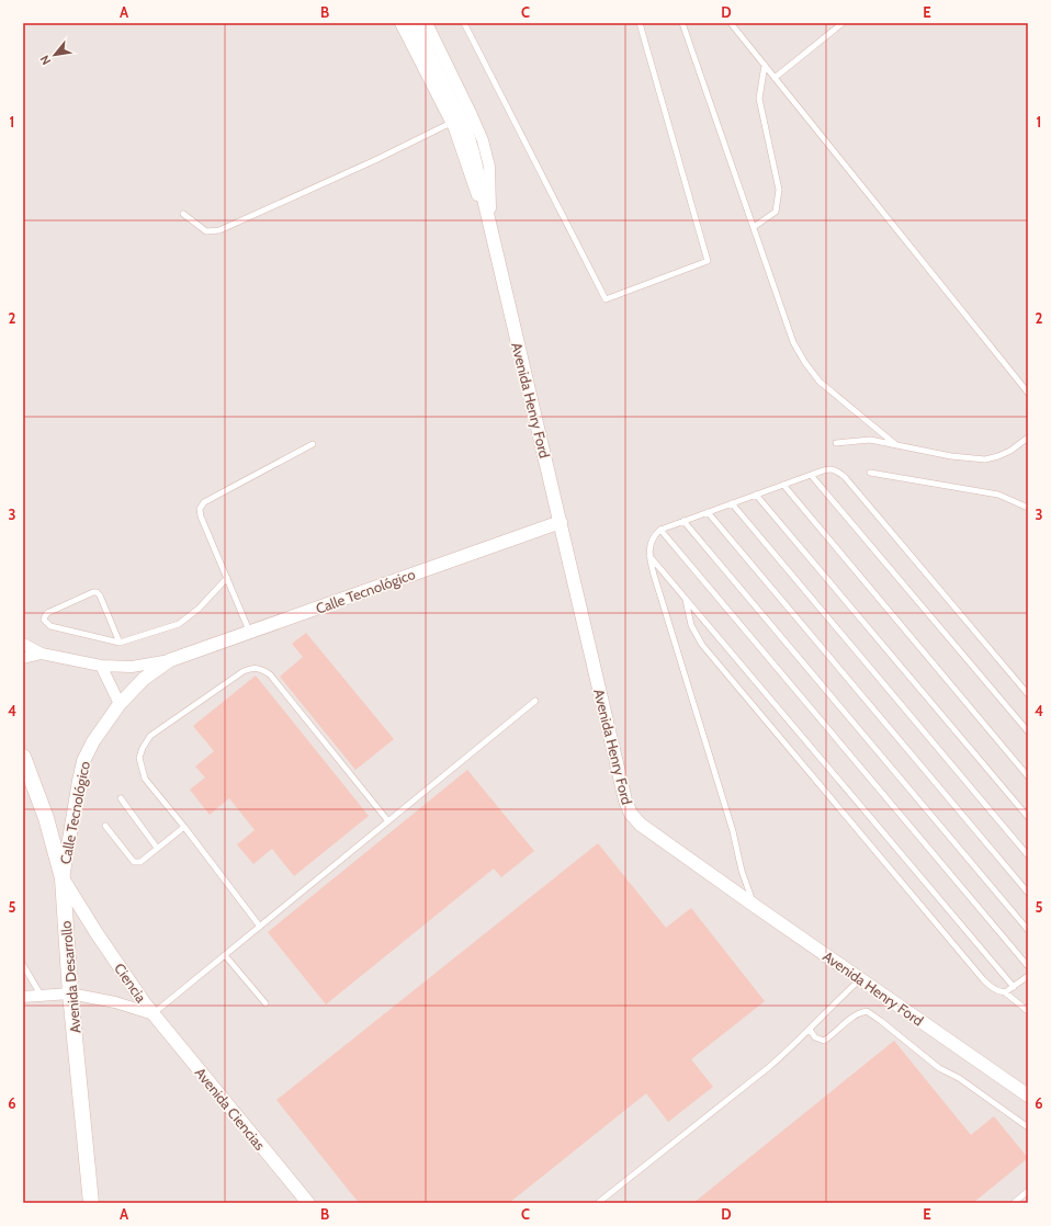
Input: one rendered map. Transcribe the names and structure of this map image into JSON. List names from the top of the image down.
{
  "streets": {
    "main road": ["Avenida Desarrollo"],
    "street": [
      "Avenida Henry Ford",
      "Calle Tecnológico",
      "Ciencia",
      "Avenida Ciencias"
    ]
  },
  "crossings": [
    ["Avenida Henry Ford", "Calle Tecnológico"],
    ["Calle Tecnológico", "Avenida Desarrollo"],
    ["Calle Tecnológico", "Ciencia"],
    ["Avenida Desarrollo", "Ciencia"],
    ["Ciencia", "Avenida Ciencias"]
  ],
  "north": "bottom left",
  "grid": {
    "columns": [
      "A",
      "B",
      "C",
      "D",
      "E"
    ],
    "rows": [
      "1",
      "2",
      "3",
      "4",
      "5",
      "6"
    ]
  }
}
